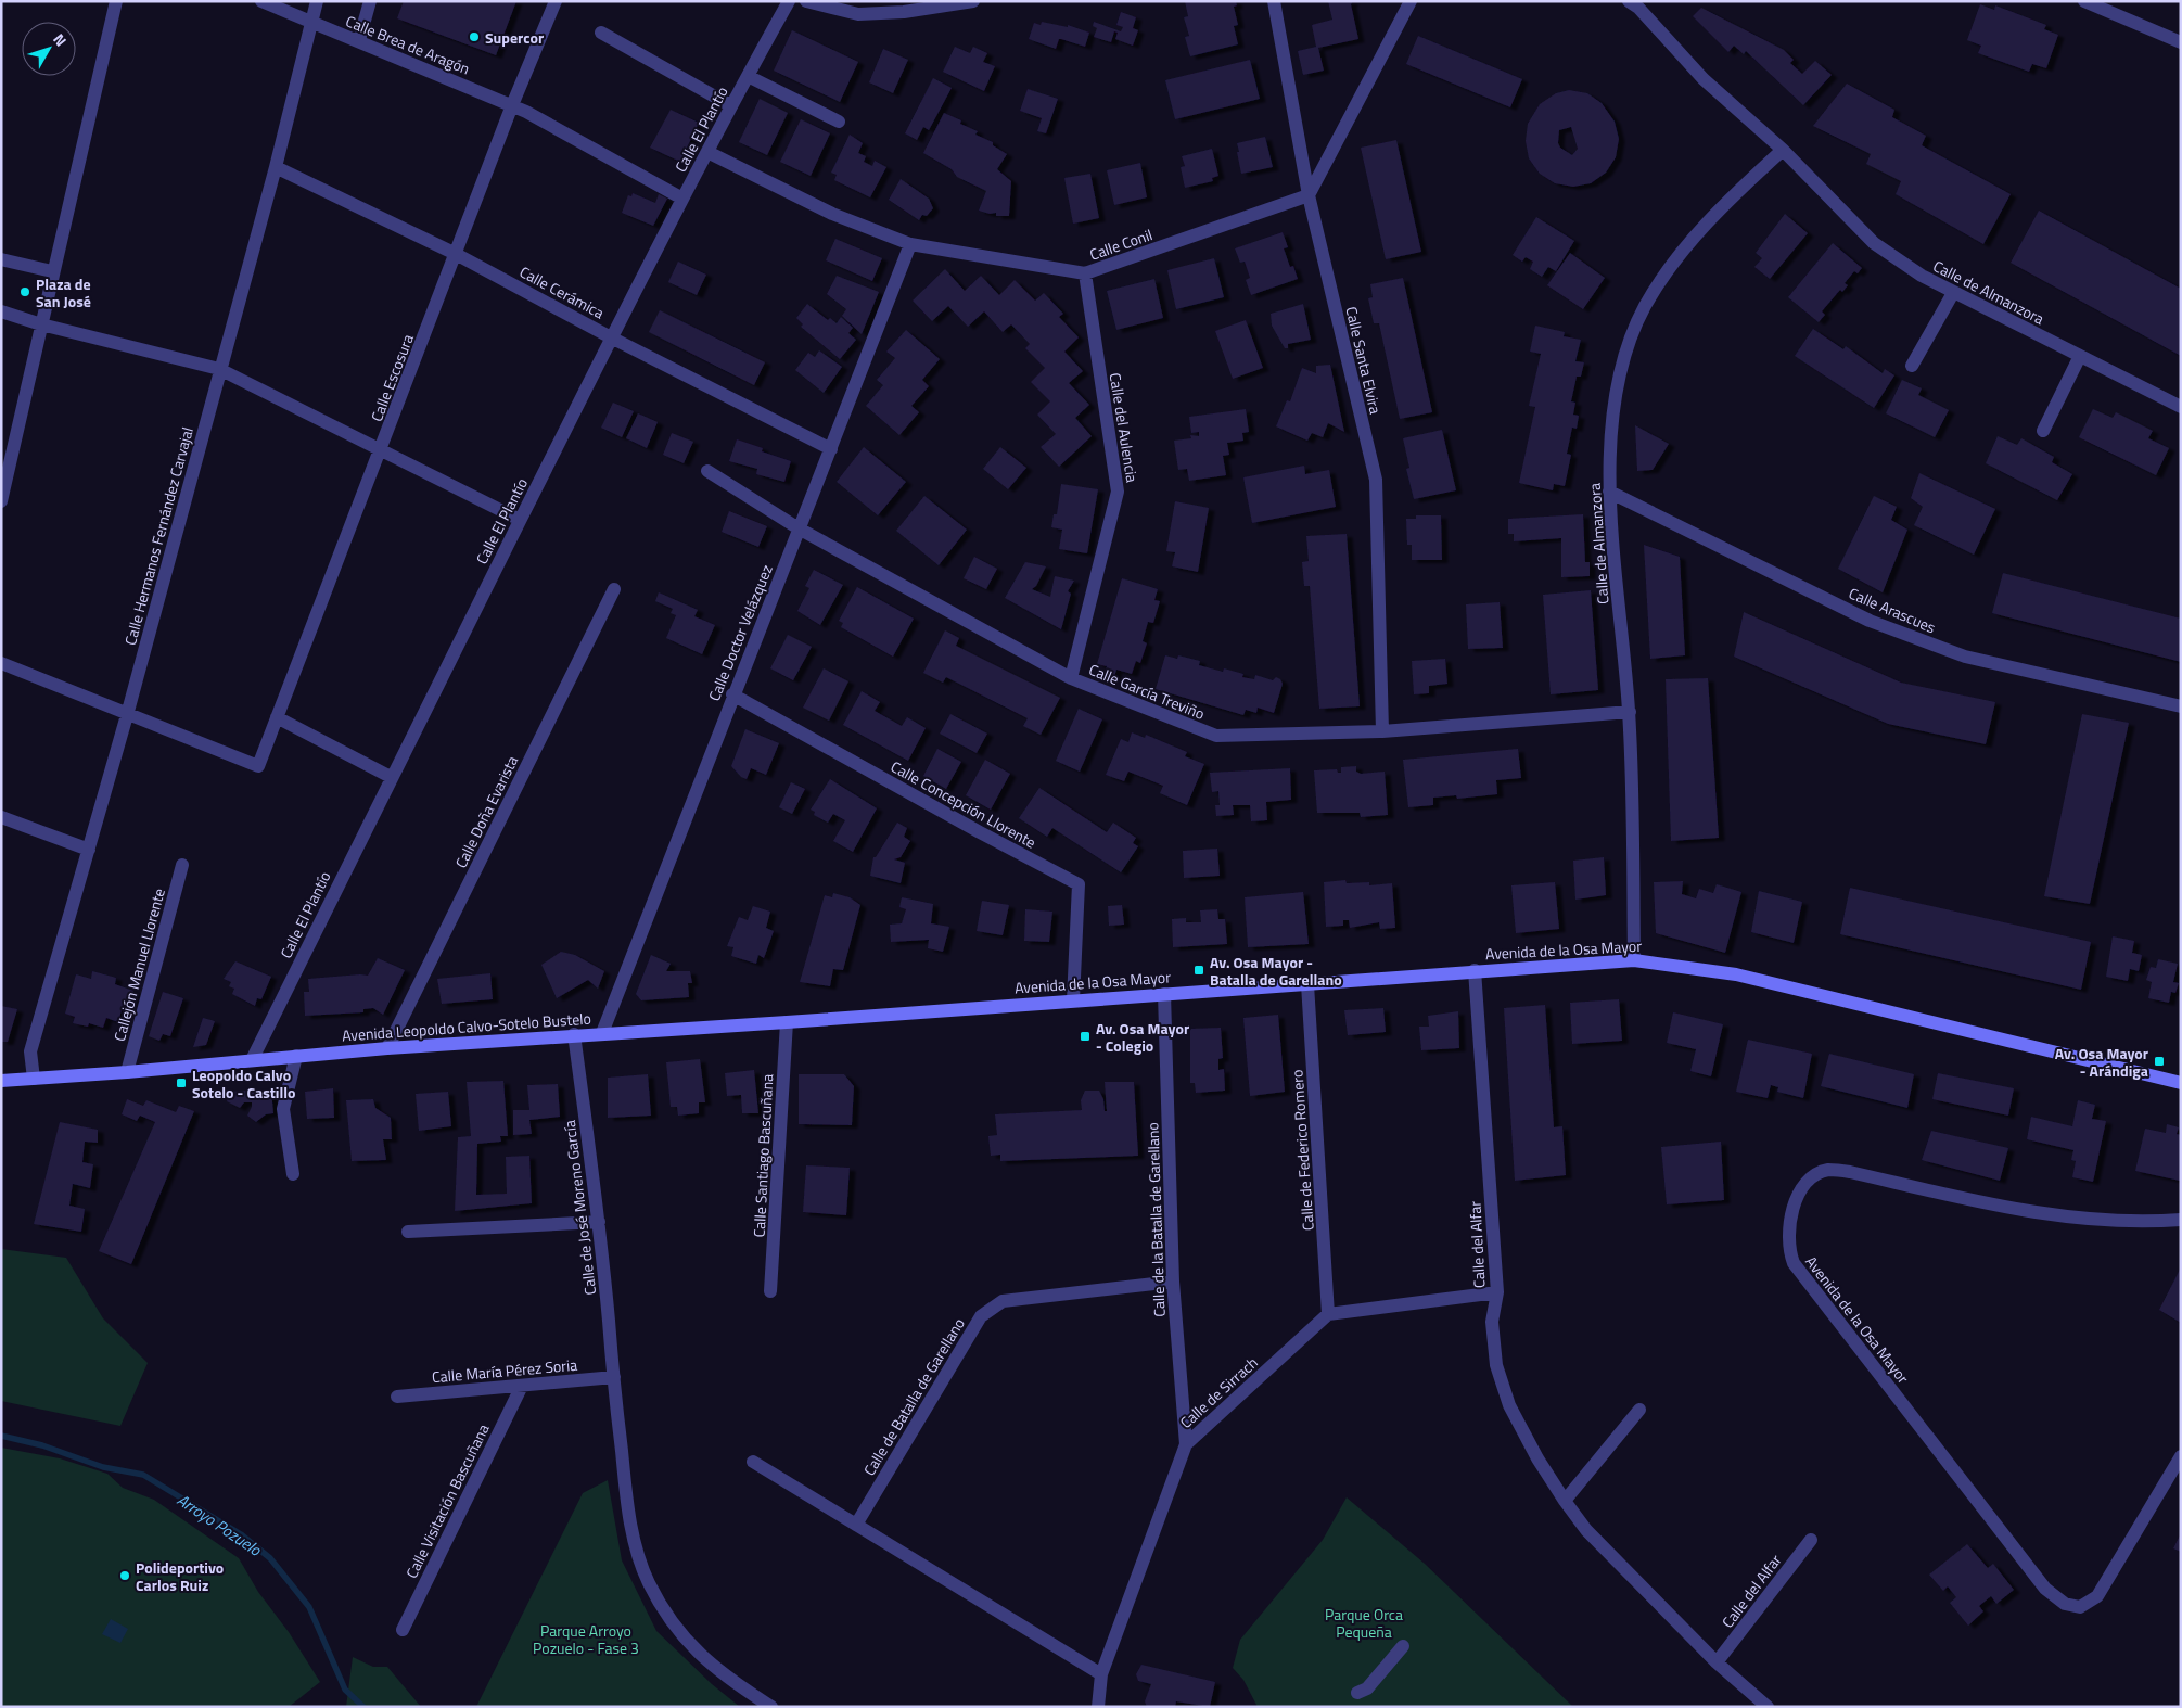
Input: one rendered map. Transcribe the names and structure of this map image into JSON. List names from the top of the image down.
{
  "streets": {
    "main road": ["Avenida de la Osa Mayor", "Avenida Leopoldo Calvo-Sotelo Bustelo"],
    "street": [
      "Calle Brea de Aragón",
      "Calle El Plantío",
      "Calle Conil",
      "Calle Cerámica",
      "Calle de Almanzora",
      "Calle Santa Elvira",
      "Calle Escosura",
      "Calle del Aulencia",
      "Calle Hermanos Fernández Carvajal",
      "Calle Arascues",
      "Calle Doctor Velázquez",
      "Calle García Treviño",
      "Calle Concepción Llorente",
      "Calle Doña Evarista",
      "Callejón Manuel Llorente",
      "Calle de Federico Romero",
      "Calle Santiago Bascuñana",
      "Calle de José Moreno García",
      "Calle de la Batalla de Garellano",
      "Calle del Alfar",
      "Calle María Pérez Soria",
      "Calle de Sirrach",
      "Calle de Batalla de Garellano",
      "Calle Visitación Bascuñana"
    ]
  },
  "crossings": [
    ["Calle Brea de Aragón", "Calle El Plantío"],
    ["Calle Brea de Aragón", "Calle Escosura"],
    ["Calle Brea de Aragón", "Calle Hermanos Fernández Carvajal"],
    ["Calle El Plantío", "Calle Conil"],
    ["Calle El Plantío", "Calle Cerámica"],
    ["Calle El Plantío", "Avenida Leopoldo Calvo-Sotelo Bustelo"],
    ["Calle Conil", "Calle Santa Elvira"],
    ["Calle Conil", "Calle del Aulencia"],
    ["Calle Conil", "Calle Doctor Velázquez"],
    ["Calle Cerámica", "Calle Escosura"],
    ["Calle Cerámica", "Calle Hermanos Fernández Carvajal"],
    ["Calle Cerámica", "Calle Doctor Velázquez"],
    ["Calle de Almanzora", "Calle Arascues"],
    ["Calle de Almanzora", "Calle García Treviño"],
    ["Calle de Almanzora", "Avenida de la Osa Mayor"],
    ["Calle Santa Elvira", "Calle García Treviño"],
    ["Calle Escosura", "Calle Hermanos Fernández Carvajal"],
    ["Calle del Aulencia", "Calle García Treviño"],
    ["Calle Hermanos Fernández Carvajal", "Avenida Leopoldo Calvo-Sotelo Bustelo"],
    ["Calle Doctor Velázquez", "Calle García Treviño"],
    ["Calle Doctor Velázquez", "Calle Concepción Llorente"],
    ["Calle Doctor Velázquez", "Avenida Leopoldo Calvo-Sotelo Bustelo"],
    ["Calle Concepción Llorente", "Avenida de la Osa Mayor"],
    ["Calle Doña Evarista", "Avenida Leopoldo Calvo-Sotelo Bustelo"],
    ["Avenida de la Osa Mayor", "Avenida Leopoldo Calvo-Sotelo Bustelo"],
    ["Avenida de la Osa Mayor", "Calle de Federico Romero"],
    ["Avenida de la Osa Mayor", "Calle de la Batalla de Garellano"],
    ["Avenida de la Osa Mayor", "Calle del Alfar"],
    ["Callejón Manuel Llorente", "Avenida Leopoldo Calvo-Sotelo Bustelo"],
    ["Avenida Leopoldo Calvo-Sotelo Bustelo", "Calle Santiago Bascuñana"],
    ["Avenida Leopoldo Calvo-Sotelo Bustelo", "Calle de José Moreno García"],
    ["Calle de Federico Romero", "Calle de Sirrach"],
    ["Calle de José Moreno García", "Calle María Pérez Soria"],
    ["Calle de la Batalla de Garellano", "Calle de Sirrach"],
    ["Calle de la Batalla de Garellano", "Calle de Batalla de Garellano"],
    ["Calle María Pérez Soria", "Calle Visitación Bascuñana"]
  ],
  "water": ["Arroyo Pozuelo"],
  "parks": ["Parque Orca Pequeña", "Parque Arroyo Pozuelo - Fase 3"],
  "places": {
    "other": ["Supercor", "Plaza de San José", "Polideportivo Carlos Ruiz"],
    "transit": [
      "Av. Osa Mayor - Batalla de Garellano",
      "Av. Osa Mayor - Colegio",
      "Av. Osa Mayor - Arándiga",
      "Leopoldo Calvo Sotelo - Castillo"
    ]
  },
  "north": "top right"
}
